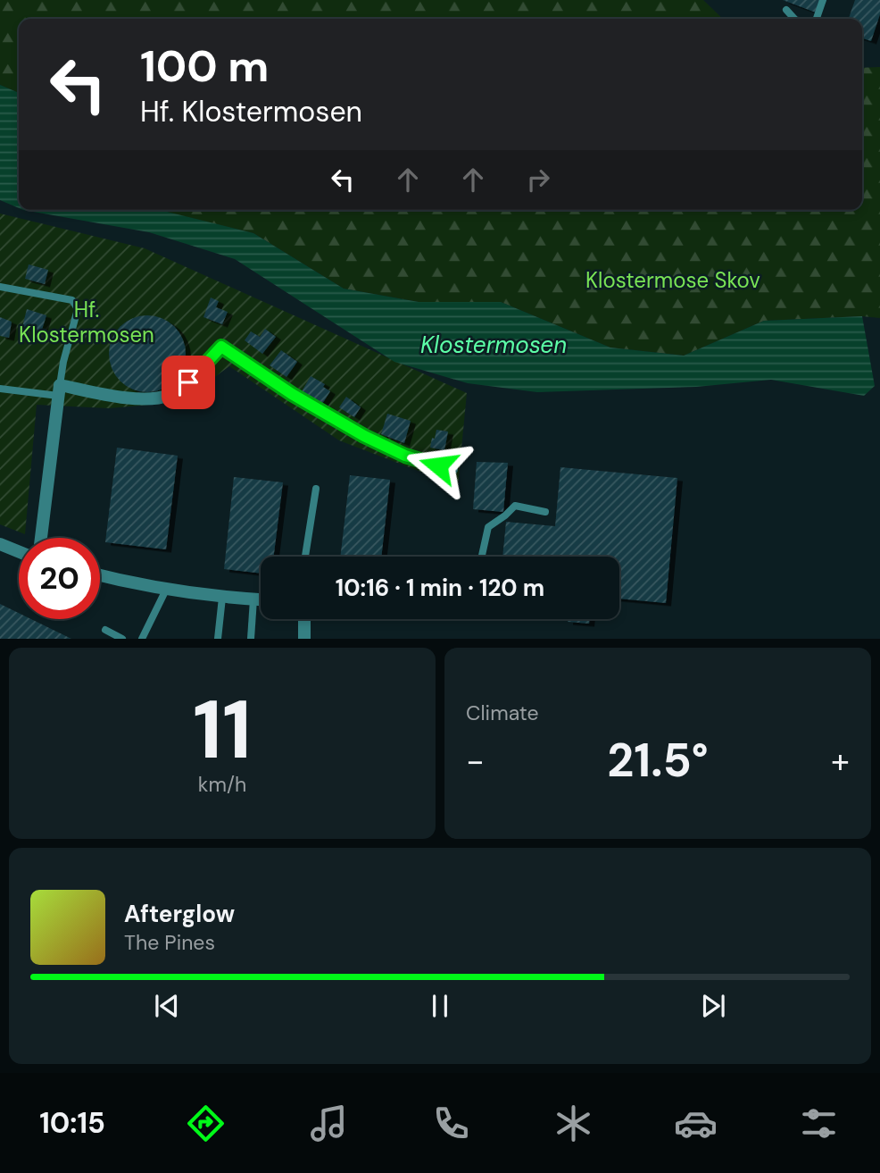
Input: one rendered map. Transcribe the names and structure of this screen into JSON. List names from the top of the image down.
{
  "water": ["Klostermosen"],
  "parks": ["Klostermose Skov", "Hf. Klostermosen"],
  "page": {
    "turn": ["100 m", "Hf. Klostermosen"],
    "limit": "20",
    "trip": "10:16 · 1 min · 120 m",
    "tile": [
      ["11", "km/h"],
      "Climate"
    ],
    "heat": ["−", "21.5°", "+"],
    "song": ["Afterglow", "The Pines"],
    "tabs": "10:15"
  }
}
